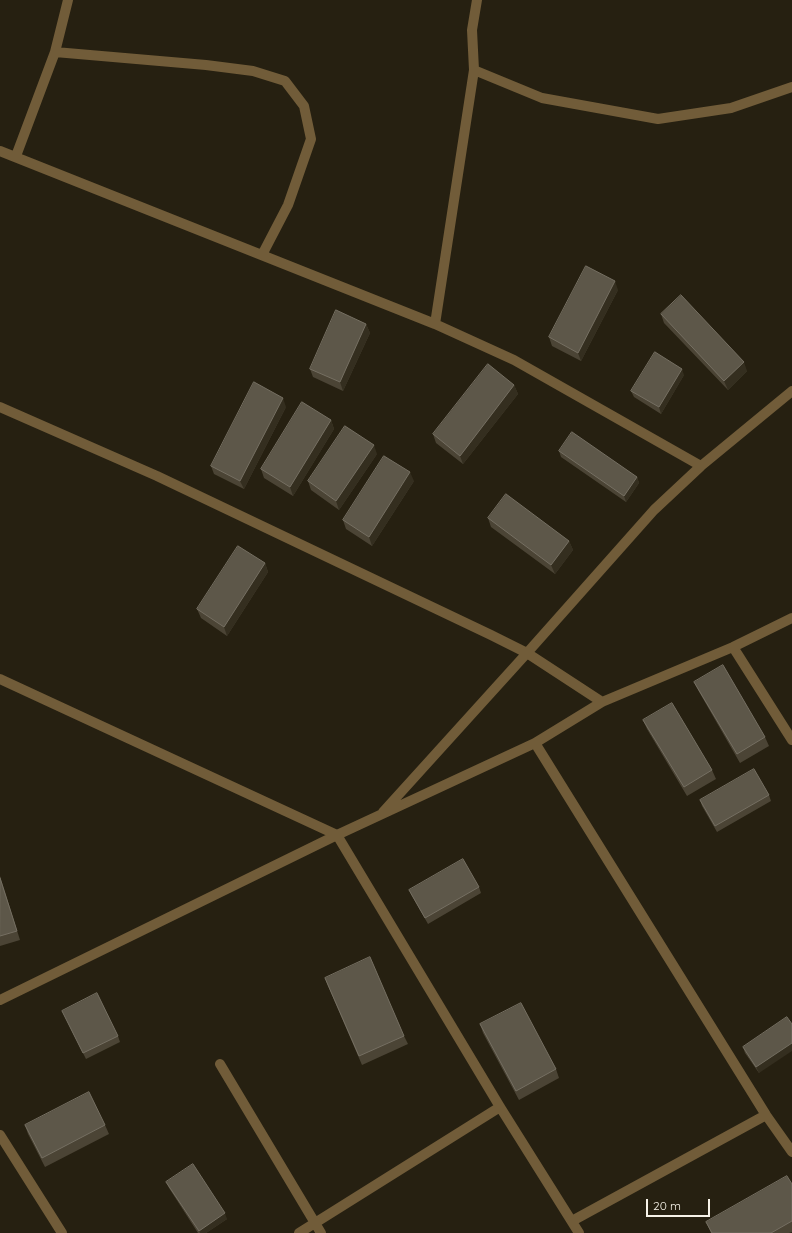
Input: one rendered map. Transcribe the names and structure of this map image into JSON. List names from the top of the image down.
{
  "scale_bar": "20 m"
}
